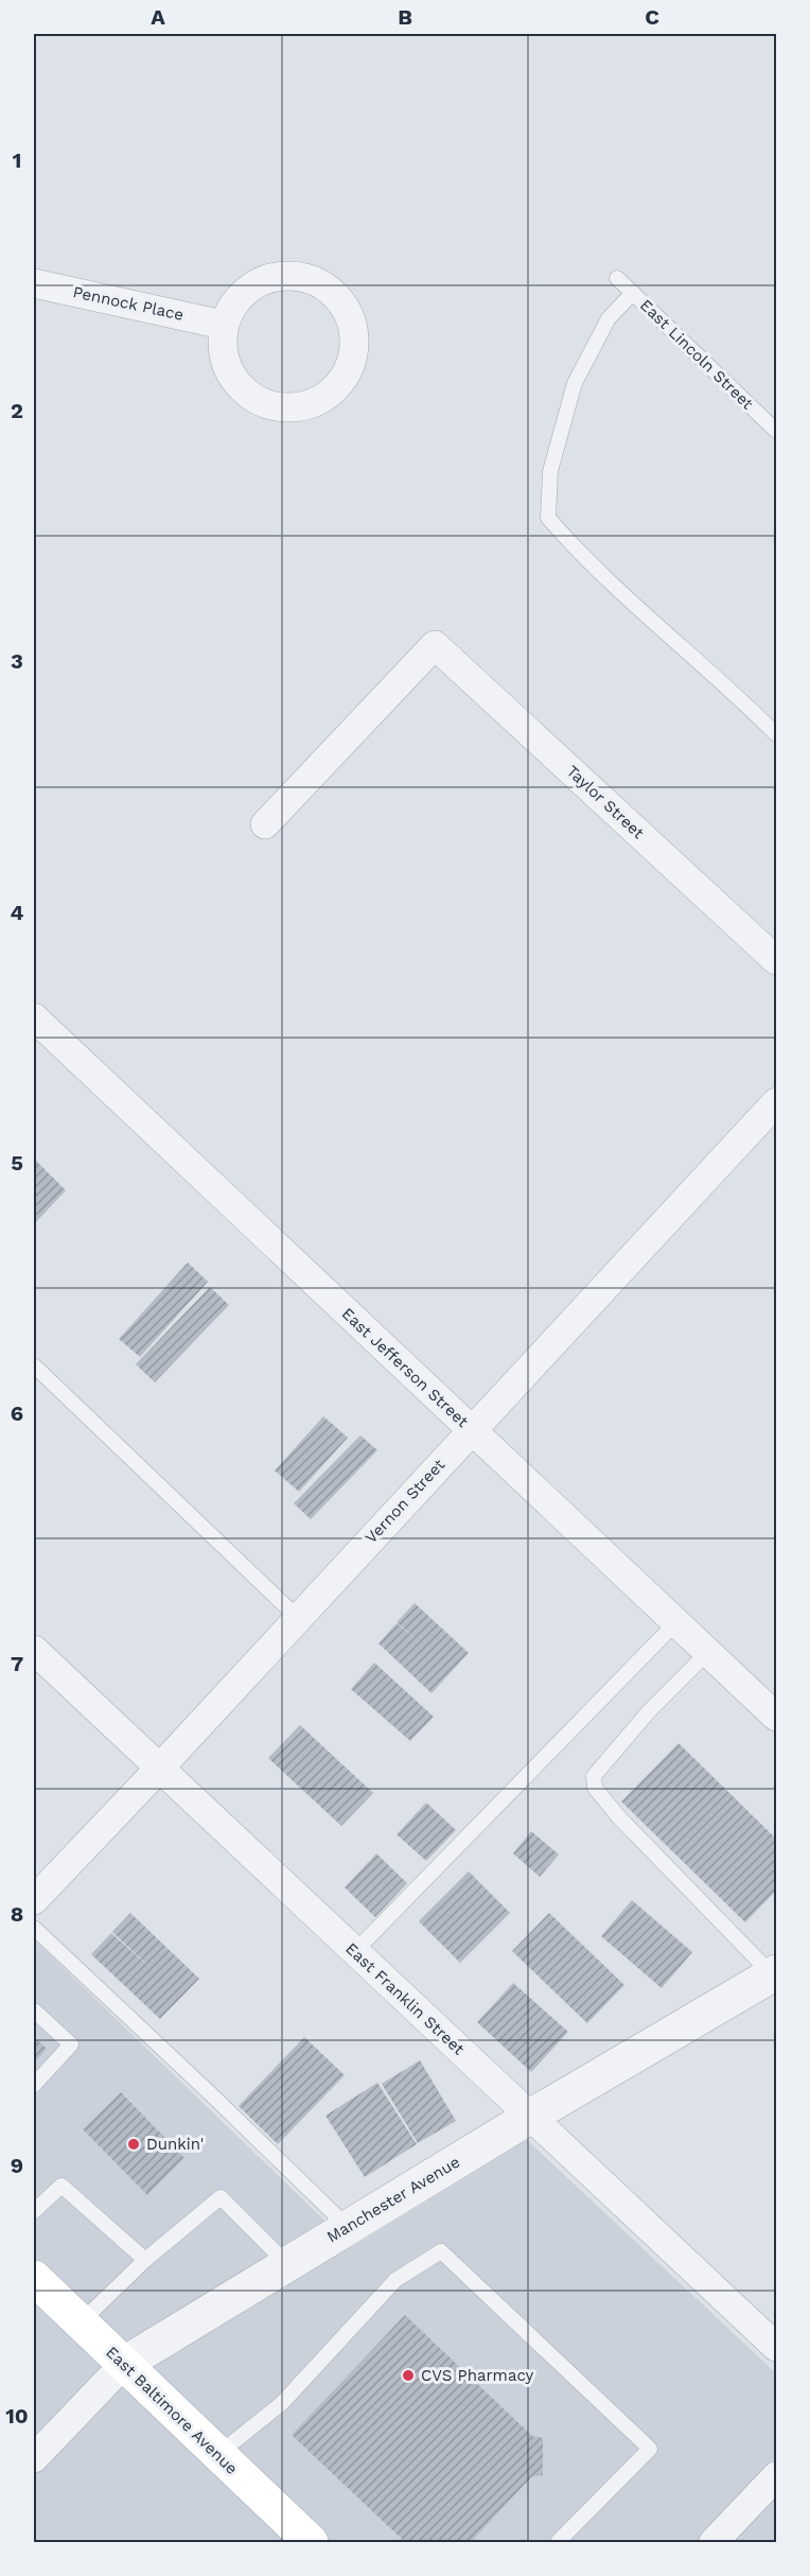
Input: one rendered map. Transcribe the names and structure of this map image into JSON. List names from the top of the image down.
{
  "streets": {
    "main road": ["East Baltimore Avenue"],
    "street": [
      "Pennock Place",
      "Taylor Street",
      "East Jefferson Street",
      "Vernon Street",
      "East Franklin Street",
      "Manchester Avenue"
    ],
    "lane": ["East Lincoln Street"]
  },
  "crossings": [
    ["East Jefferson Street", "Vernon Street"],
    ["Vernon Street", "East Franklin Street"],
    ["East Franklin Street", "Manchester Avenue"],
    ["Manchester Avenue", "East Baltimore Avenue"]
  ],
  "places": ["Dunkin'", "CVS Pharmacy"],
  "grid": {
    "columns": ["A", "B", "C"],
    "rows": [
      "1",
      "2",
      "3",
      "4",
      "5",
      "6",
      "7",
      "8",
      "9",
      "10"
    ]
  }
}
